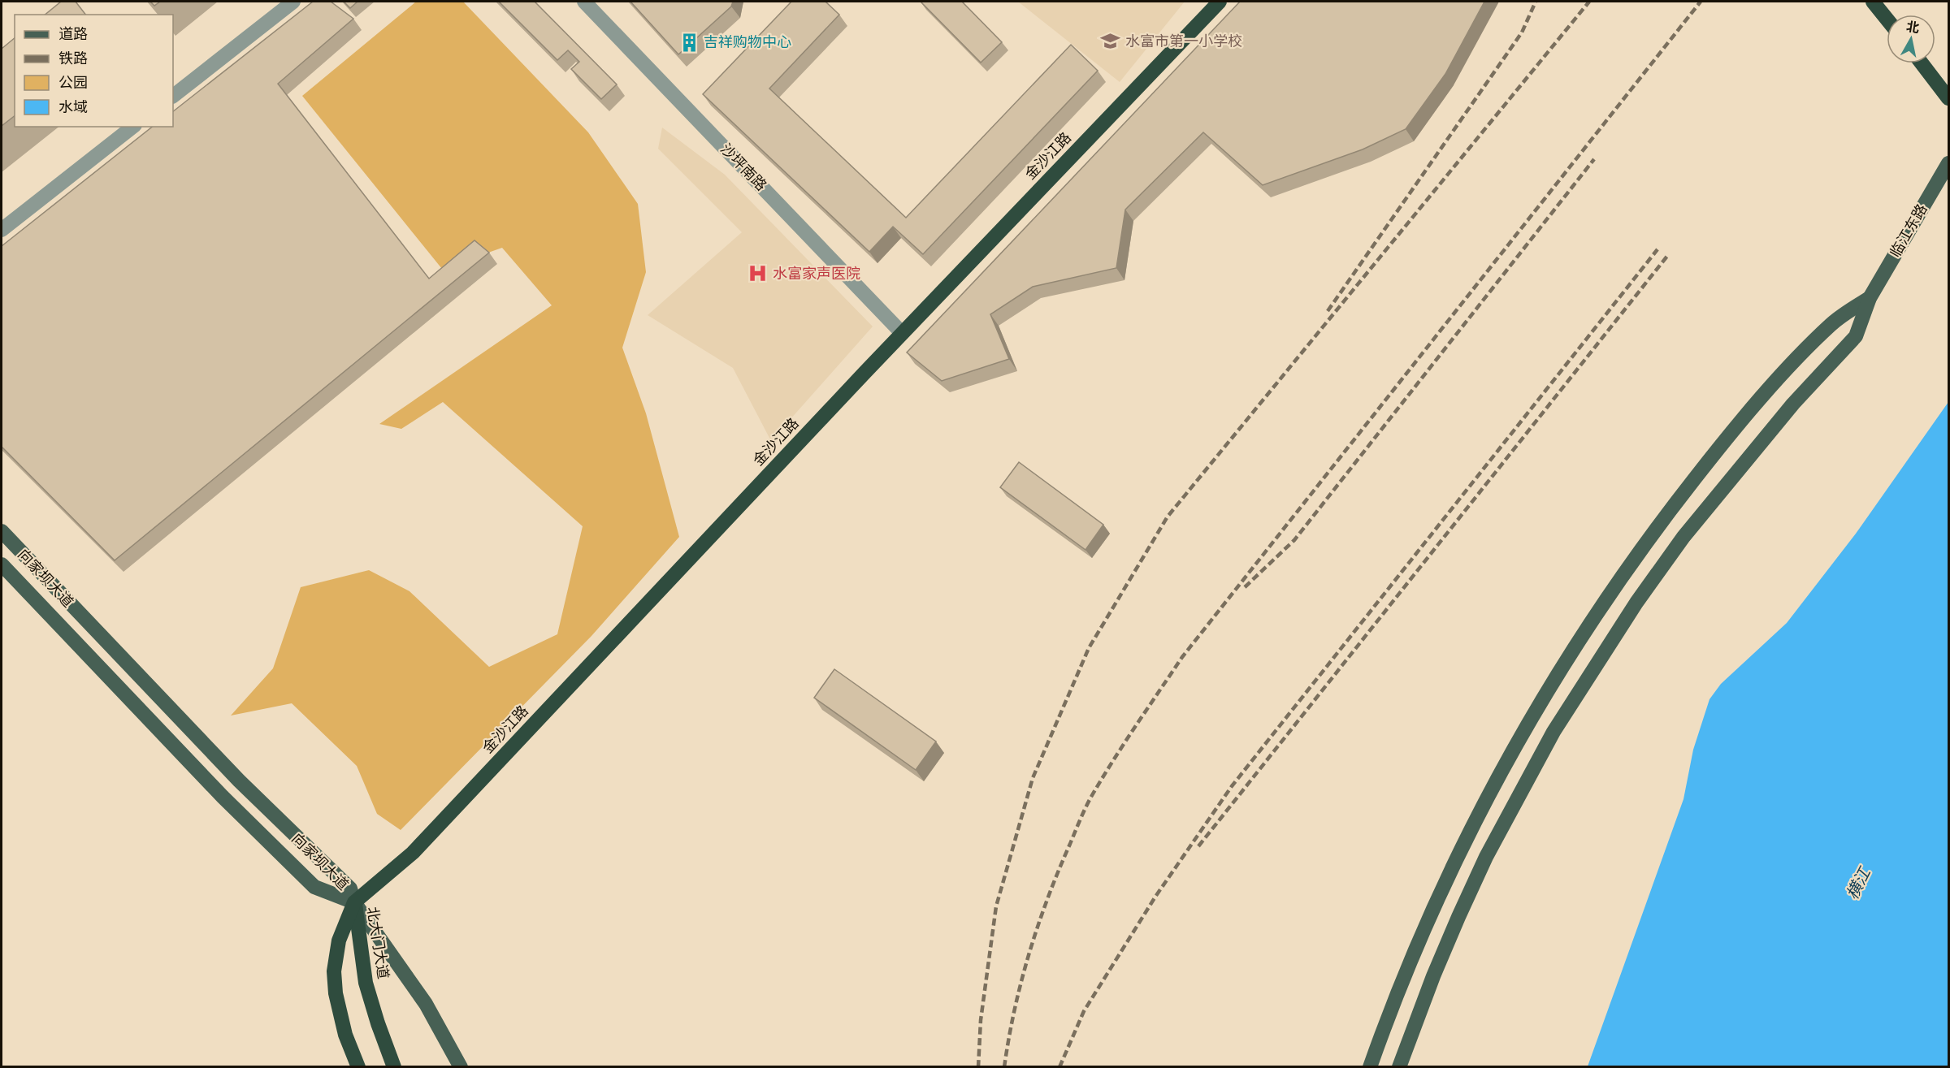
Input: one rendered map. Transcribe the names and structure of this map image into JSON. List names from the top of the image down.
{
  "streets": {
    "highway": ["金沙江路", "北大门大道"],
    "main road": ["临江东路", "向家坝大道"],
    "street": ["沙坪南路"]
  },
  "crossings": [
    ["金沙江路", "沙坪南路"],
    ["金沙江路", "向家坝大道"],
    ["金沙江路", "北大门大道"],
    ["向家坝大道", "北大门大道"]
  ],
  "water": ["横江"],
  "places": {
    "school or university": ["水富市第一小学校"],
    "building": ["吉祥购物中心"],
    "hospital": ["水富家声医院"]
  },
  "legend": [
    "道路",
    "铁路",
    "公园",
    "水域"
  ],
  "north": "top"
}
